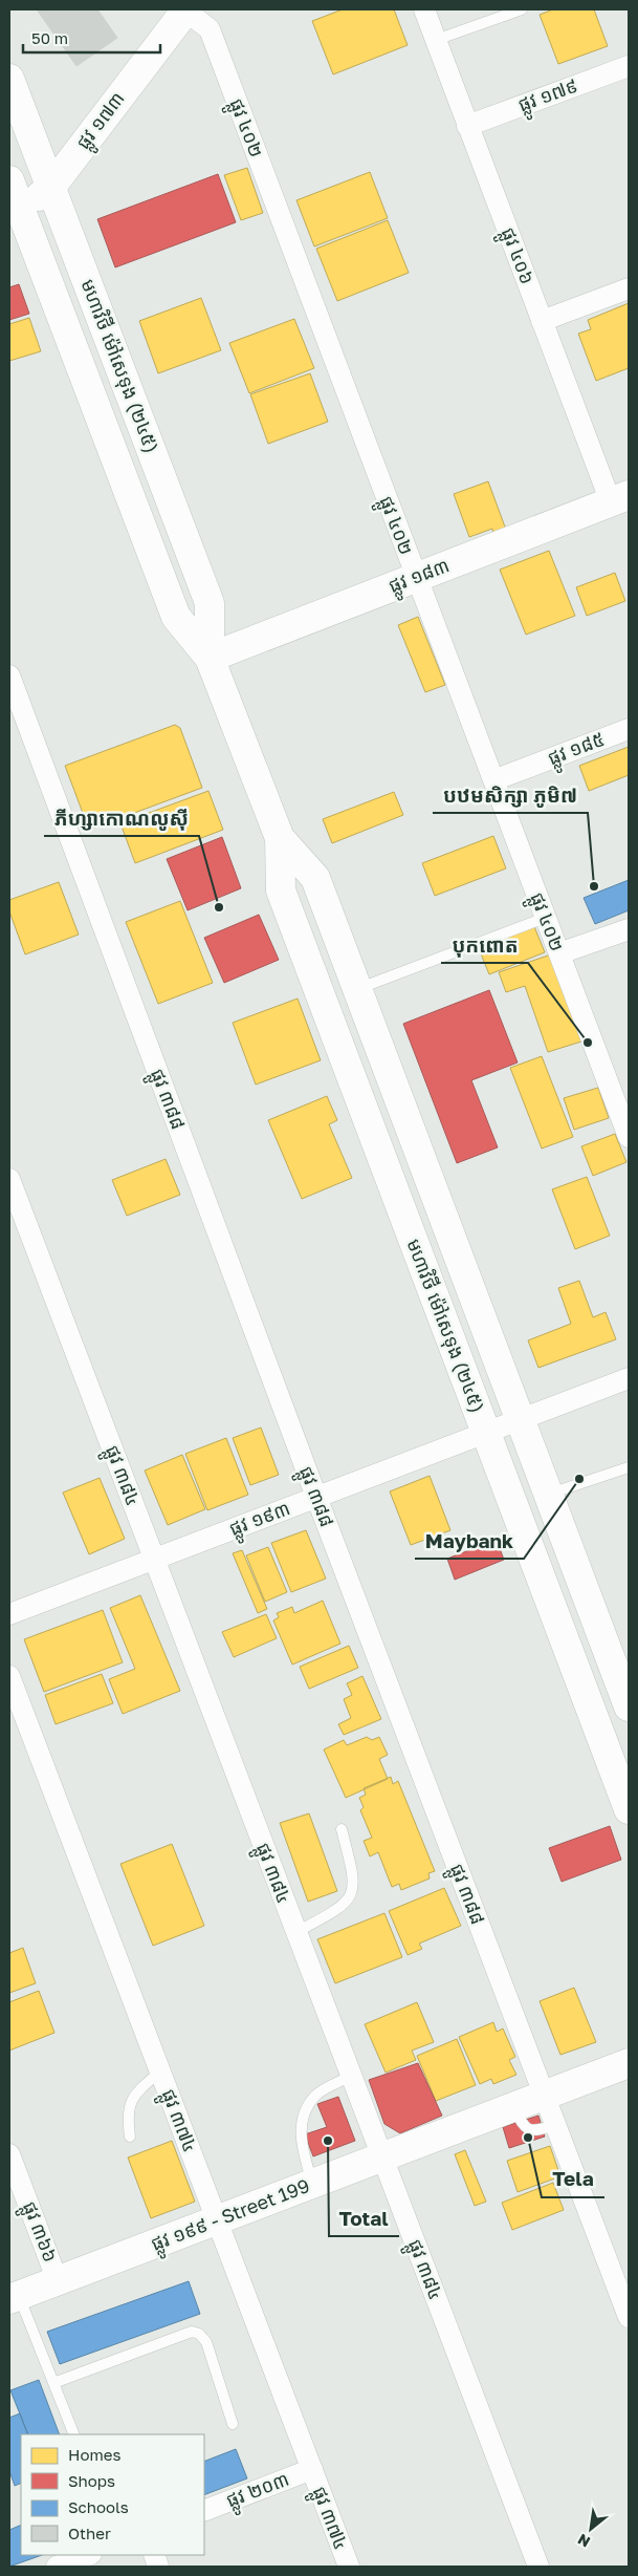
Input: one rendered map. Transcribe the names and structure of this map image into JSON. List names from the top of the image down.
{
  "streets": {
    "main road": [
      "ផ្លូវ ១៧៣",
      "មហាវិថី ម៉ៅសេទុង (២៤៥)",
      "ផ្លូវ ១៨៣",
      "ផ្លូវ ១៩៩ - Street 199"
    ],
    "street": [
      "ផ្លូវ ១៧៩",
      "ផ្លូវ ៤០២",
      "ផ្លូវ ៤០៦",
      "ផ្លូវ ១៨៥",
      "ផ្លូវ ៣៨៨",
      "ផ្លូវ ៣៨៤",
      "ផ្លូវ ១៩៣",
      "ផ្លូវ ៣៧៤",
      "ផ្លូវ ៣៦៦",
      "ផ្លូវ ២០៣"
    ]
  },
  "crossings": [
    ["ផ្លូវ ១៧៩", "ផ្លូវ ៤០៦"],
    ["ផ្លូវ ១៧៣", "ផ្លូវ ៤០២"],
    ["ផ្លូវ ១៧៣", "មហាវិថី ម៉ៅសេទុង (២៤៥)"],
    ["ផ្លូវ ៤០២", "ផ្លូវ ១៨៣"],
    ["ផ្លូវ ៤០២", "ផ្លូវ ១៨៥"],
    ["ផ្លូវ ៤០៦", "ផ្លូវ ១៨៣"],
    ["មហាវិថី ម៉ៅសេទុង (២៤៥)", "ផ្លូវ ១៨៣"],
    ["មហាវិថី ម៉ៅសេទុង (២៤៥)", "ផ្លូវ ១៩៣"],
    ["ផ្លូវ ៣៨៨", "ផ្លូវ ១៩៣"],
    ["ផ្លូវ ៣៨៨", "ផ្លូវ ១៩៩ - Street 199"],
    ["ផ្លូវ ៣៨៤", "ផ្លូវ ១៩៣"],
    ["ផ្លូវ ៣៨៤", "ផ្លូវ ១៩៩ - Street 199"],
    ["ផ្លូវ ៣៧៤", "ផ្លូវ ១៩៩ - Street 199"],
    ["ផ្លូវ ៣៧៤", "ផ្លូវ ២០៣"],
    ["ផ្លូវ ១៩៩ - Street 199", "ផ្លូវ ៣៦៦"]
  ],
  "places": [
    "បឋមសិក្សា ភូមិ៧",
    "ភីហ្សាកោណលូស៊ី",
    "បុកពោត",
    "Maybank",
    "Tela",
    "Total"
  ],
  "legend": [
    "Homes",
    "Shops",
    "Schools",
    "Other"
  ],
  "scale_bar": "50 m",
  "north": "bottom left"
}
